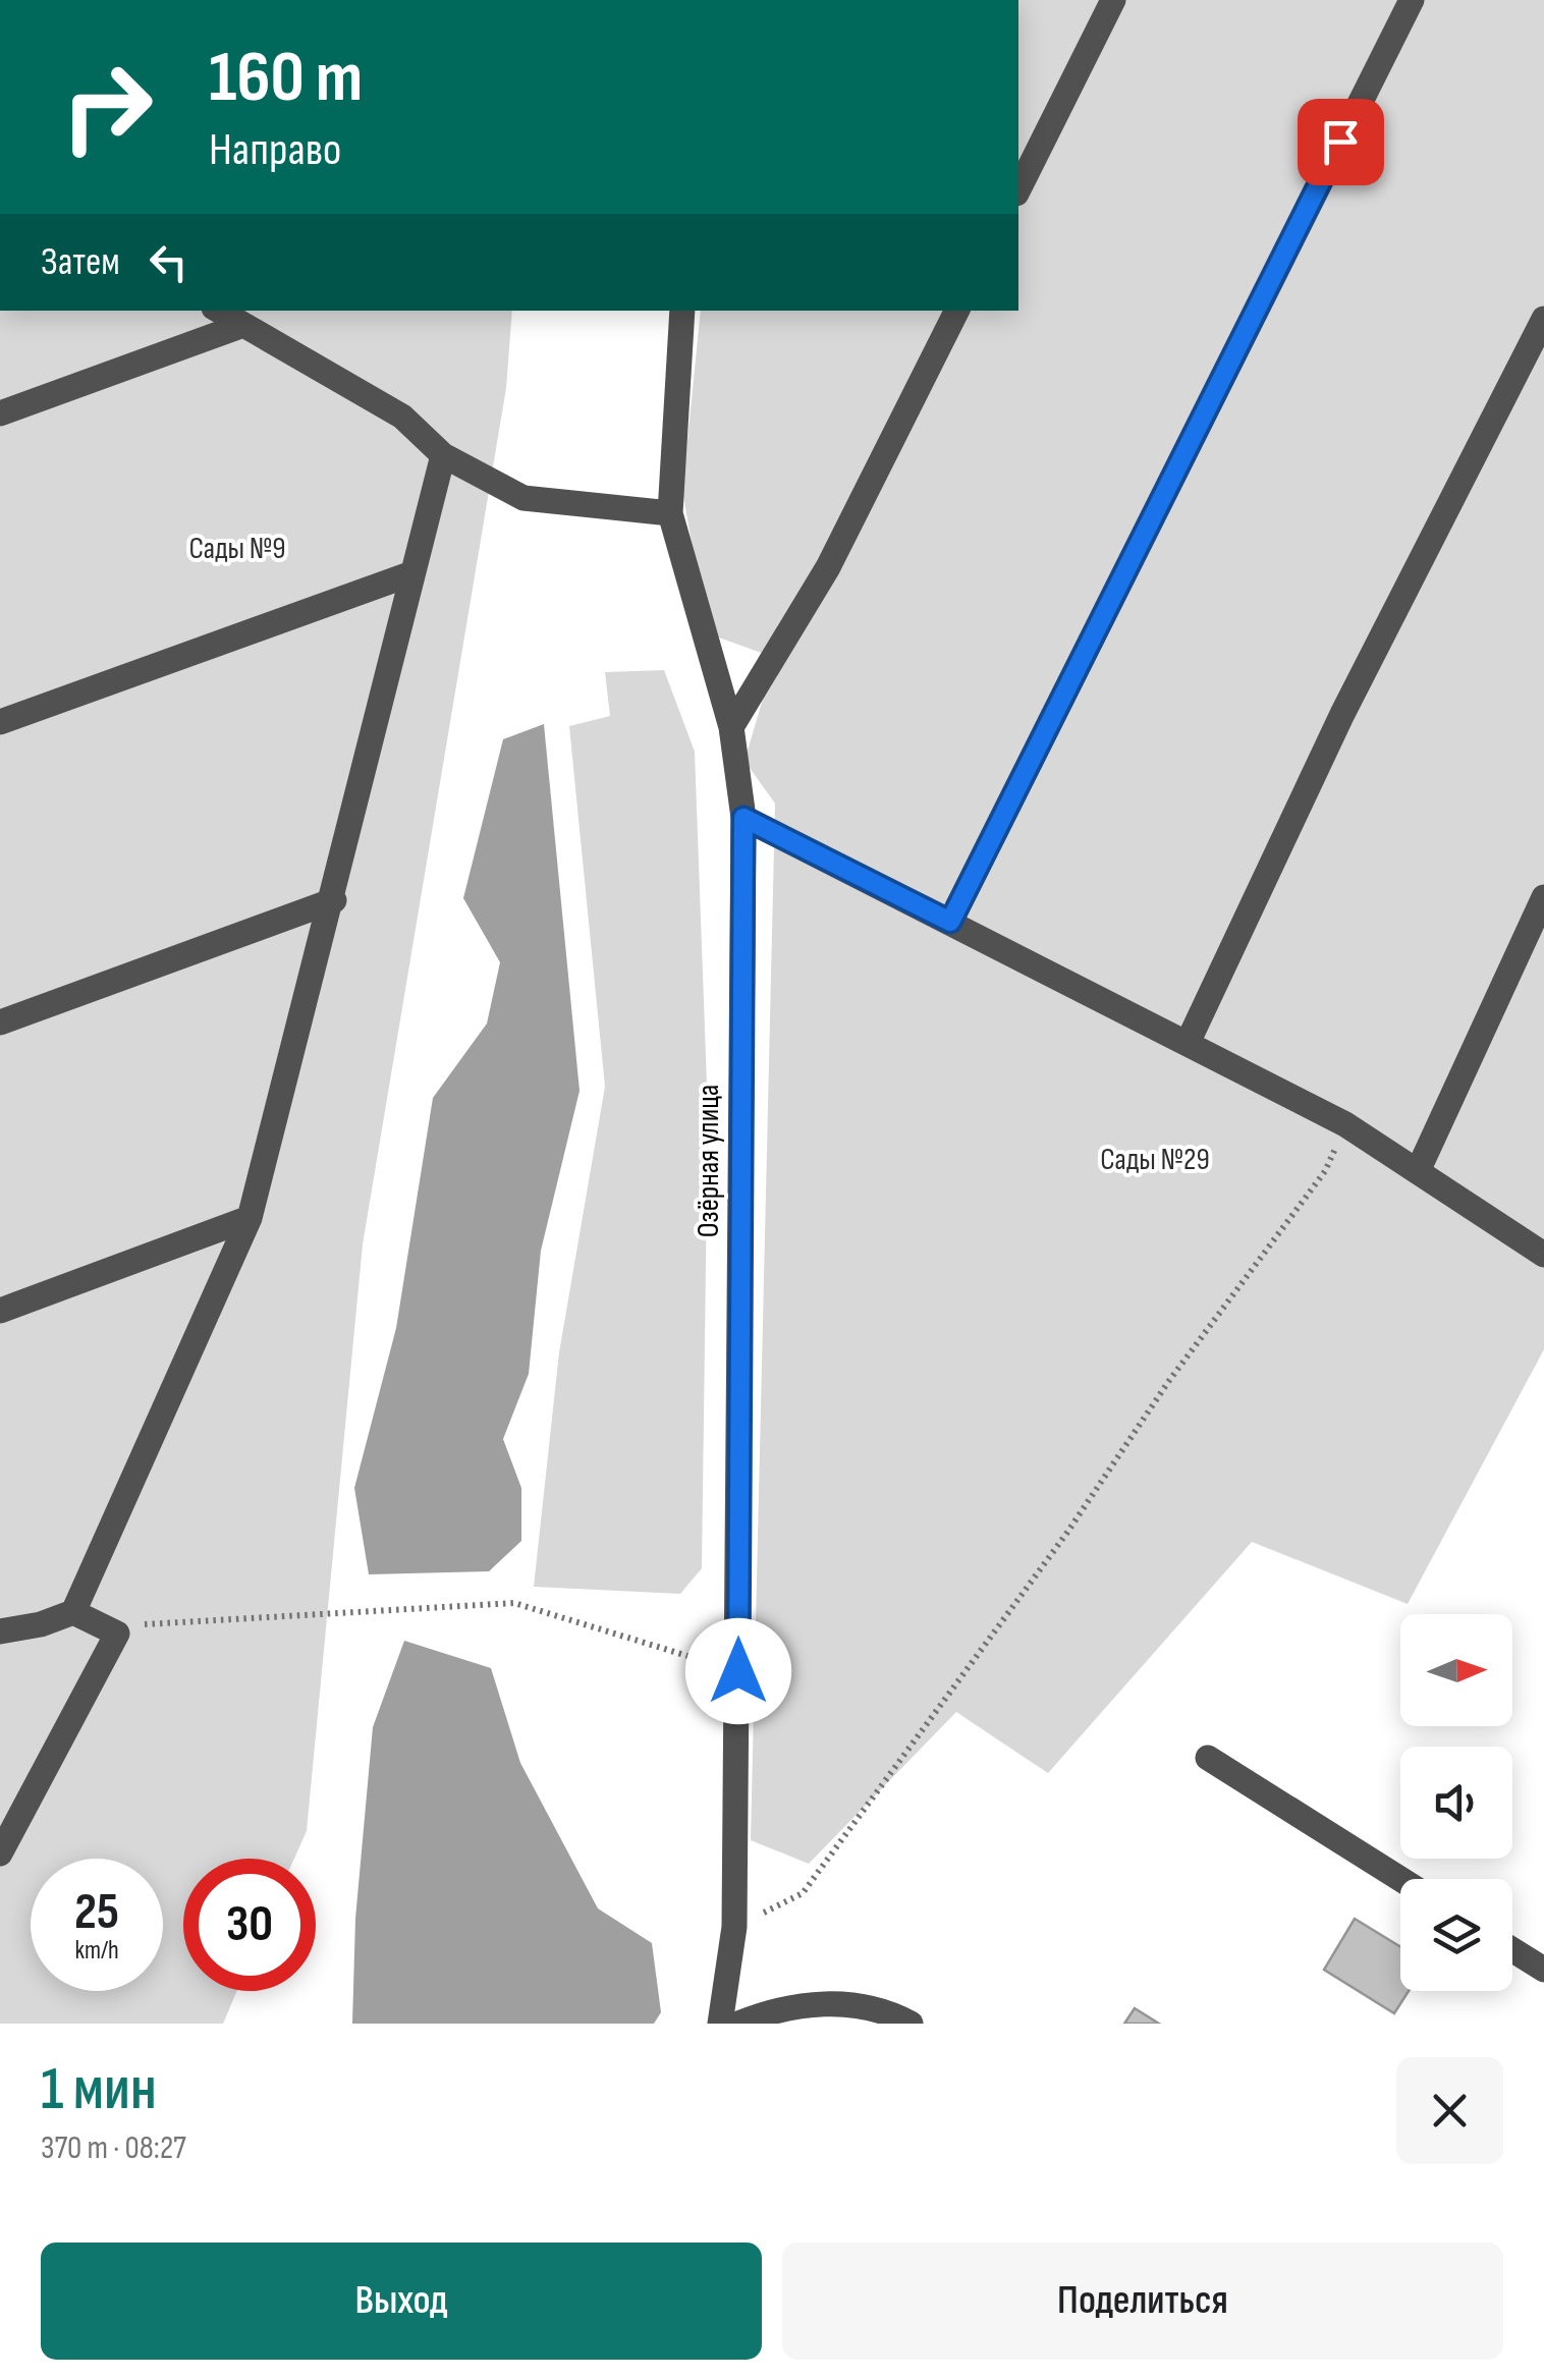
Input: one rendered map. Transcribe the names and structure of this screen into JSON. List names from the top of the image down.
{
  "streets": {
    "street": ["Озёрная улица"]
  },
  "parks": ["Сады №9", "Сады №29"],
  "north": "right",
  "page": {
    "turn": ["160 m", "Направо"],
    "then": "Затем",
    "speed": "25 km/h",
    "limit": "30",
    "heading": ["1 мин", "370 m · 08:27"],
    "buttons": ["Выход", "Поделиться"]
  }
}
